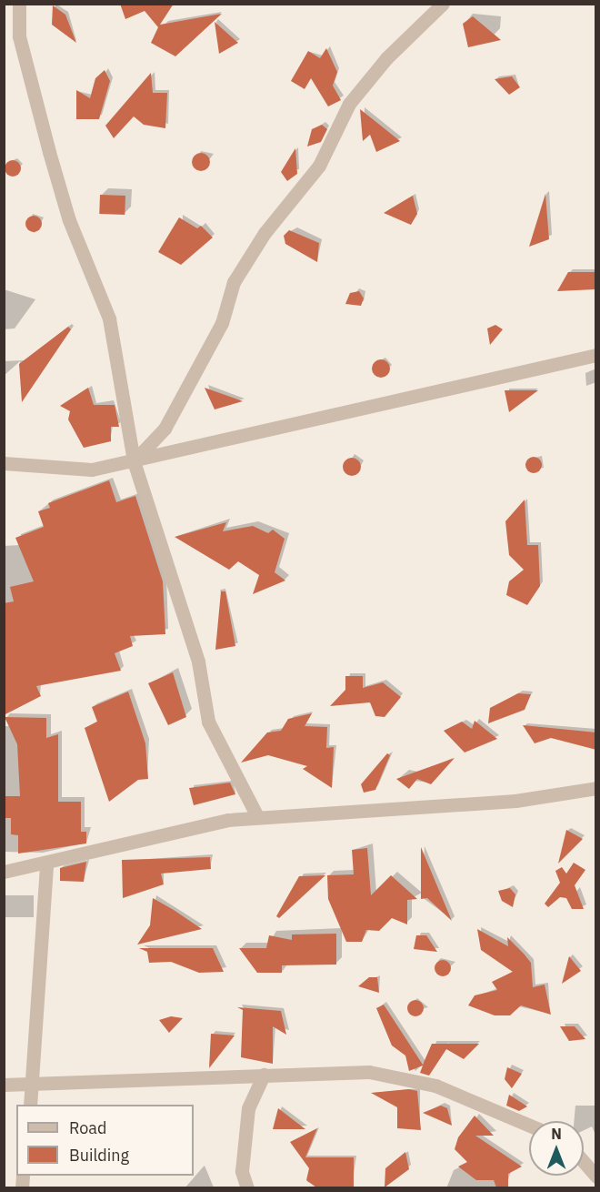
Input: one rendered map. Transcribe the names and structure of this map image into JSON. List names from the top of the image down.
{
  "legend": ["Road", "Building"],
  "north": "top"
}
